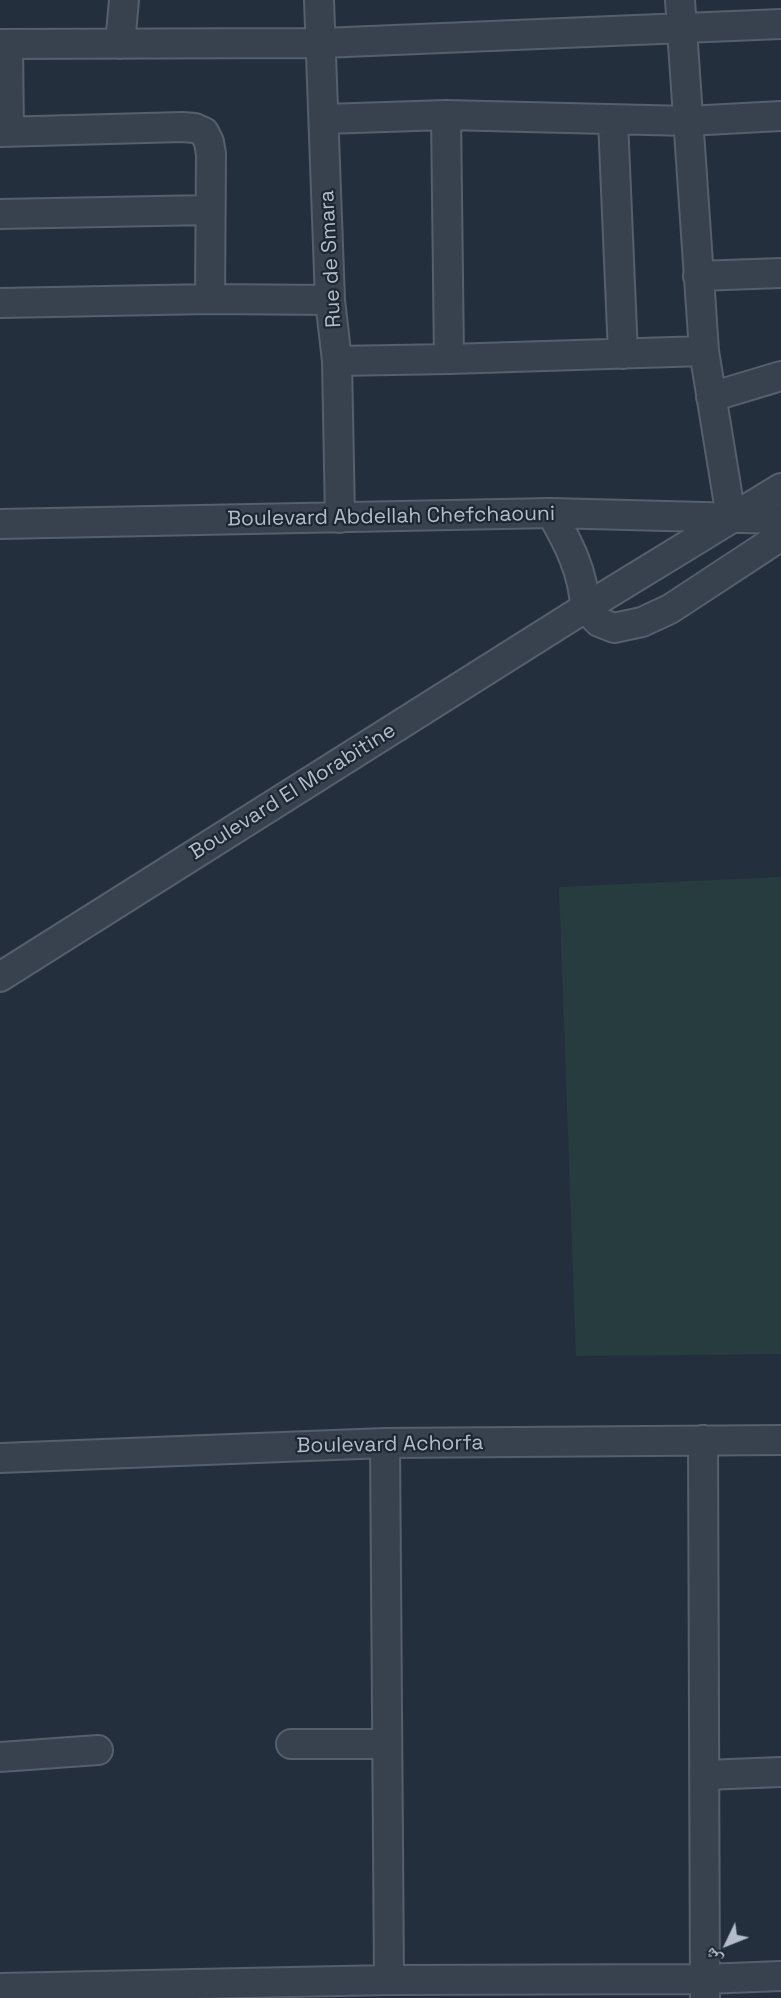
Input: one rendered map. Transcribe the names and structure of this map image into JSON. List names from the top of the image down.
{
  "streets": {
    "street": [
      "Rue de Smara",
      "Boulevard Abdellah Chefchaouni",
      "Boulevard El Morabitine",
      "Boulevard Achorfa"
    ]
  },
  "crossings": [
    ["Rue de Smara", "Boulevard Abdellah Chefchaouni"],
    ["Boulevard Abdellah Chefchaouni", "Boulevard El Morabitine"]
  ],
  "north": "bottom left"
}
